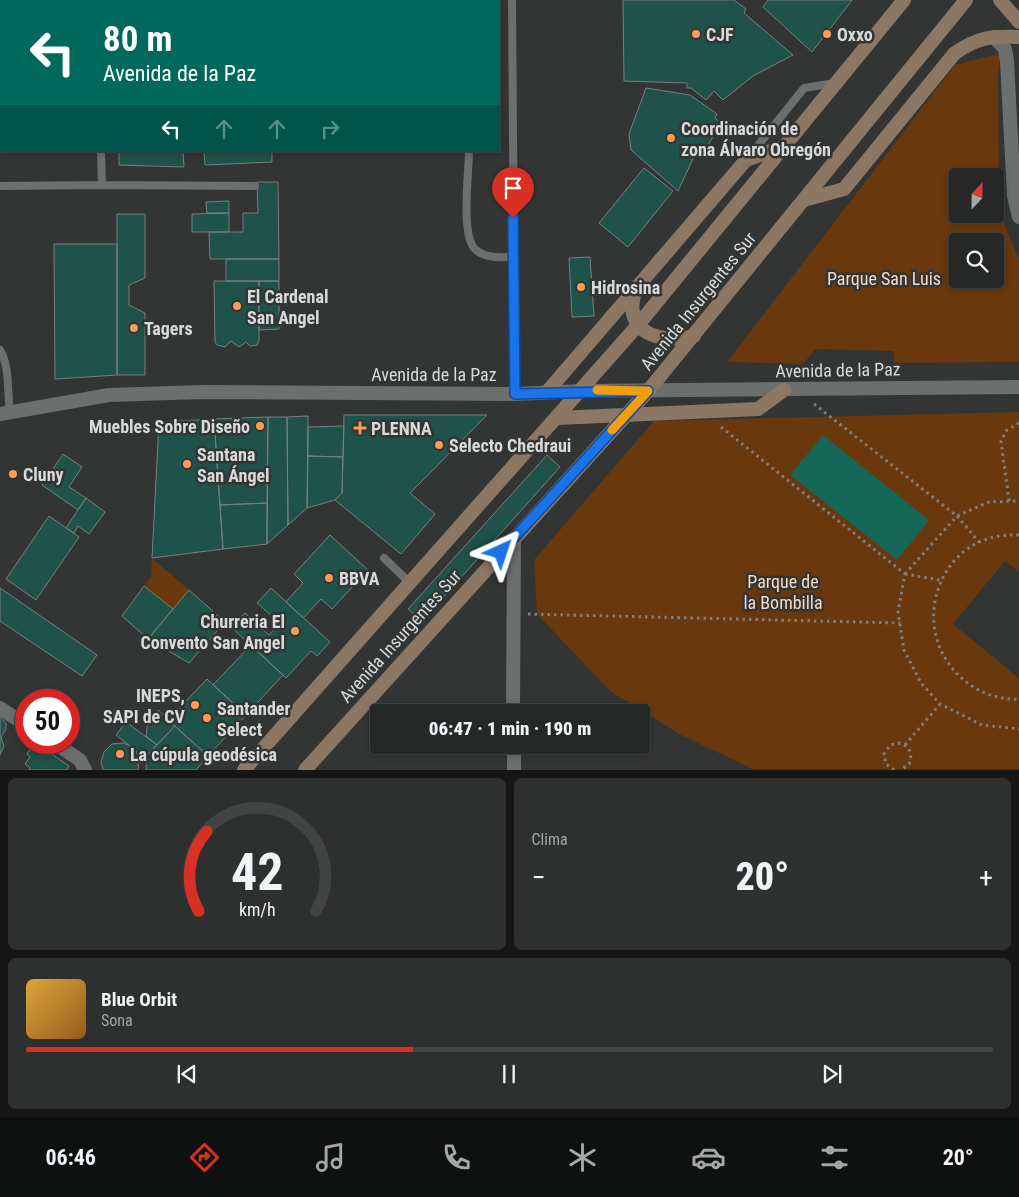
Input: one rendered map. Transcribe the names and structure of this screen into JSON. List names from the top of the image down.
{
  "streets": {
    "main road": ["Avenida Insurgentes Sur"],
    "street": ["Avenida de la Paz"]
  },
  "crossings": [
    ["Avenida Insurgentes Sur", "Avenida de la Paz"]
  ],
  "parks": ["Parque San Luis", "Parque de la Bombilla"],
  "places": {
    "other": [
      "CJF",
      "Oxxo",
      "Coordinación de zona Álvaro Obregón",
      "Hidrosina",
      "El Cardenal San Angel",
      "Tagers",
      "Muebles Sobre Diseño",
      "Selecto Chedraui",
      "Santana San Ángel",
      "Cluny",
      "BBVA",
      "Churreria El Convento San Angel",
      "INEPS, SAPI de CV",
      "Santander Select",
      "La cúpula geodésica"
    ],
    "health": ["PLENNA"]
  },
  "north": "top",
  "page": {
    "turn": ["80 m", "Avenida de la Paz"],
    "limit": "50",
    "trip": "06:47 · 1 min · 190 m",
    "tile": "Clima",
    "heat": ["−", "20°", "+"],
    "song": ["Blue Orbit", "Sona"],
    "tabs": ["06:46", "20°"],
    "gauge": ["42", "km/h"]
  }
}
